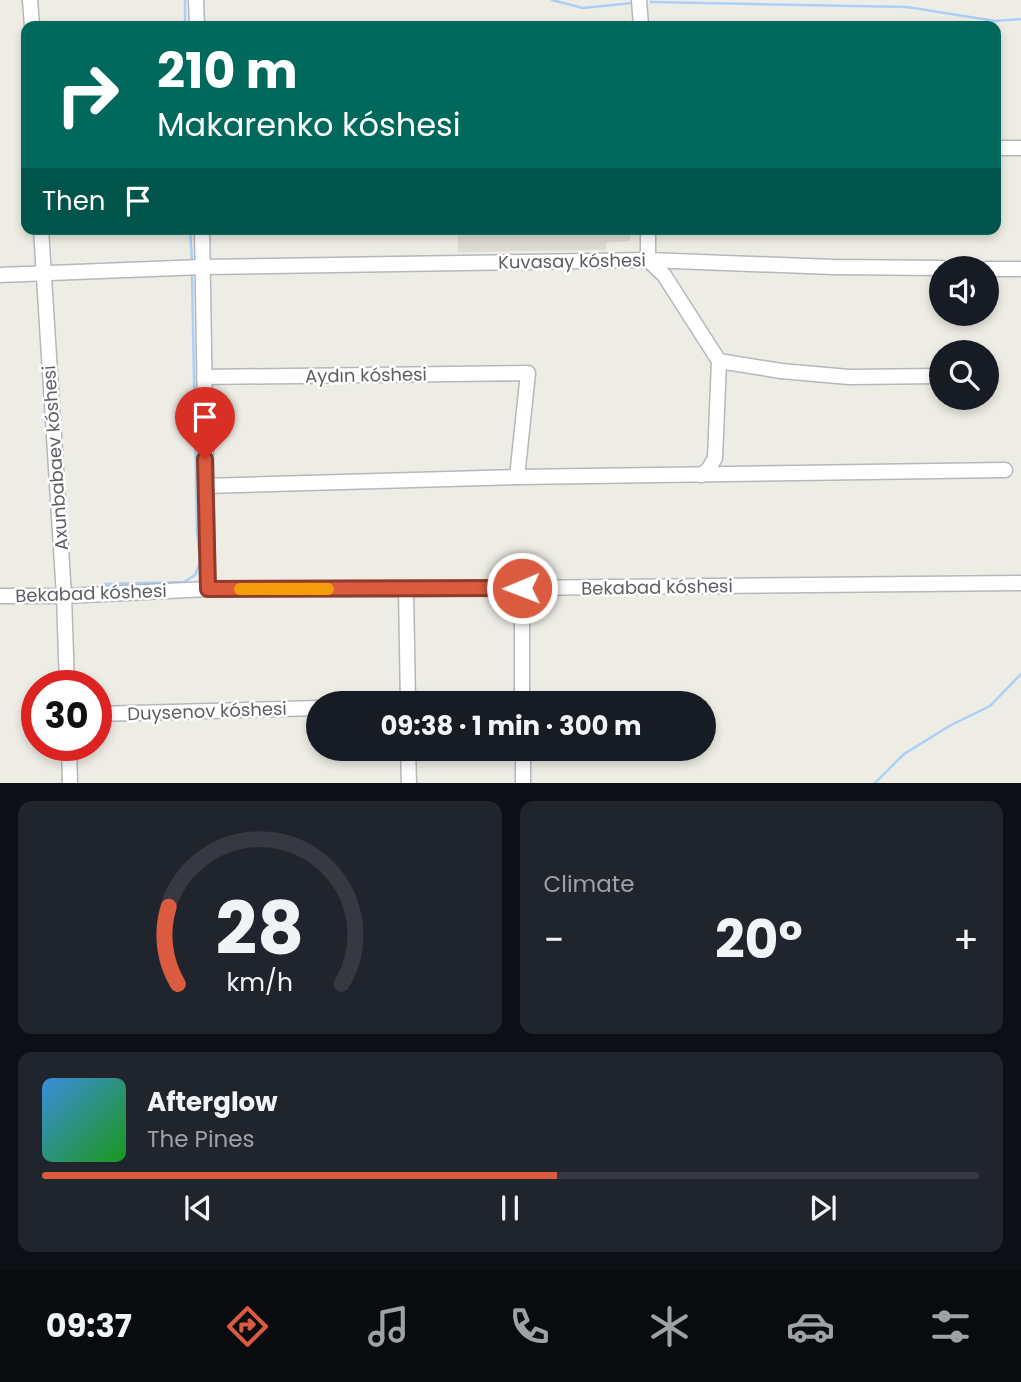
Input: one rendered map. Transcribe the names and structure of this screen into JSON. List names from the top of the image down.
{
  "streets": {
    "street": [
      "Kuvasay kóshesi",
      "Aydın kóshesi",
      "Axunbabaev kóshesi",
      "Bekabad kóshesi",
      "Duysenov kóshesi"
    ]
  },
  "crossings": [
    ["Kuvasay kóshesi", "Axunbabaev kóshesi"],
    ["Axunbabaev kóshesi", "Bekabad kóshesi"]
  ],
  "page": {
    "turn": ["210 m", "Makarenko kóshesi"],
    "then": "Then",
    "limit": "30",
    "trip": "09:38 · 1 min · 300 m",
    "tile": "Climate",
    "heat": ["−", "20°", "+"],
    "song": ["Afterglow", "The Pines"],
    "tabs": "09:37",
    "gauge": ["28", "km/h"]
  }
}
